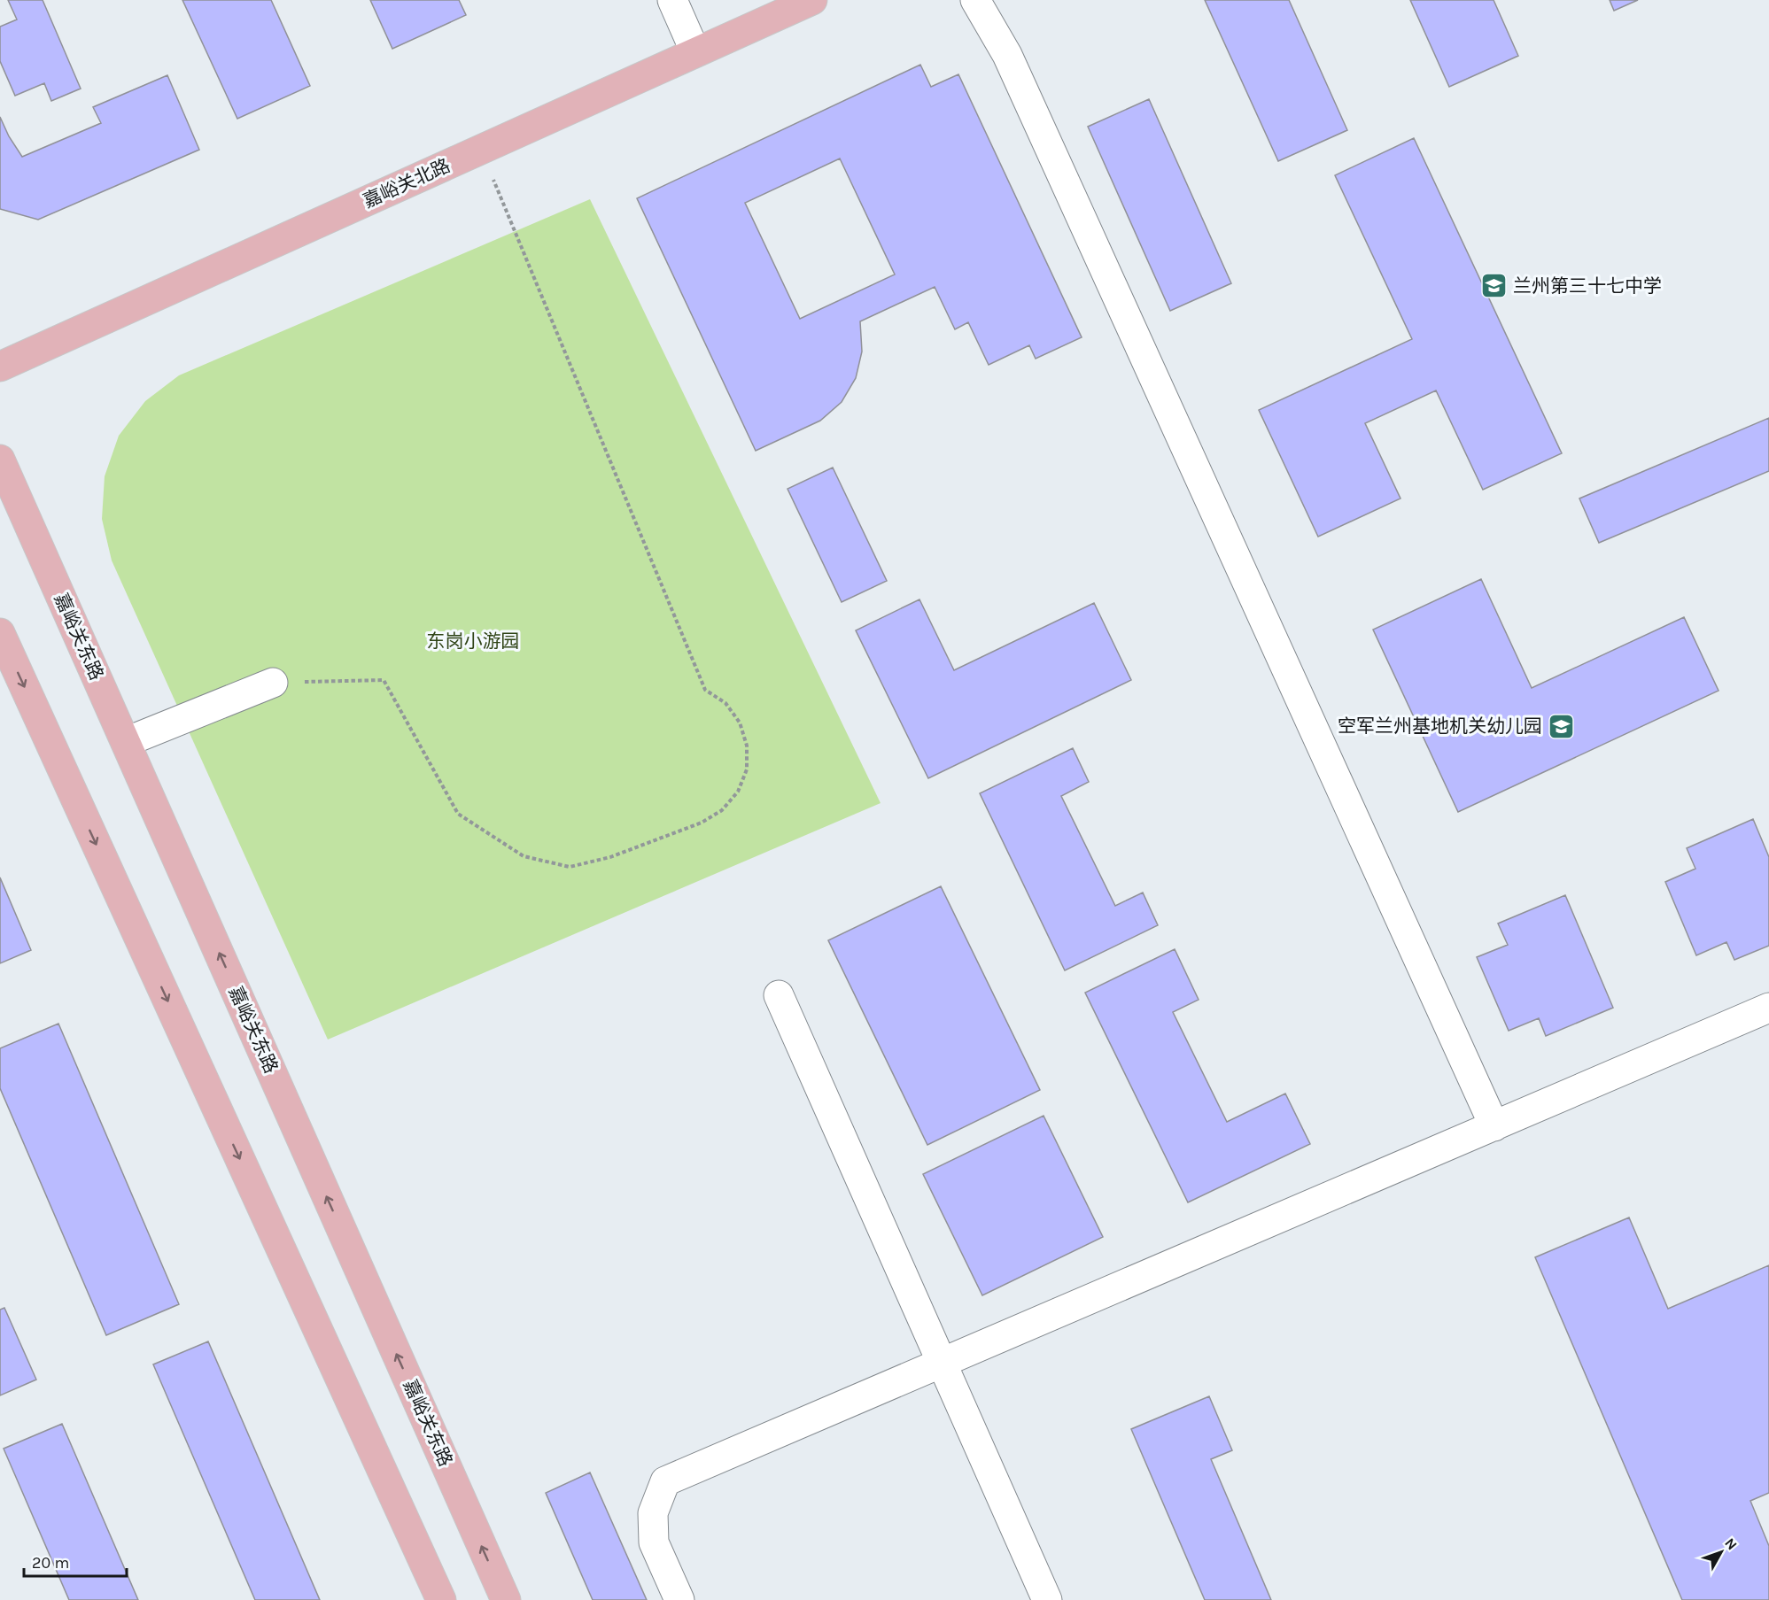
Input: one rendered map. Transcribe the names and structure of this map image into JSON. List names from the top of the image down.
{
  "streets": {
    "main road": ["嘉峪关北路", "嘉峪关东路"]
  },
  "parks": ["东岗小游园"],
  "places": {
    "school or university": ["兰州第三十七中学", "空军兰州基地机关幼儿园"]
  },
  "scale_bar": "20 m",
  "north": "top right"
}
